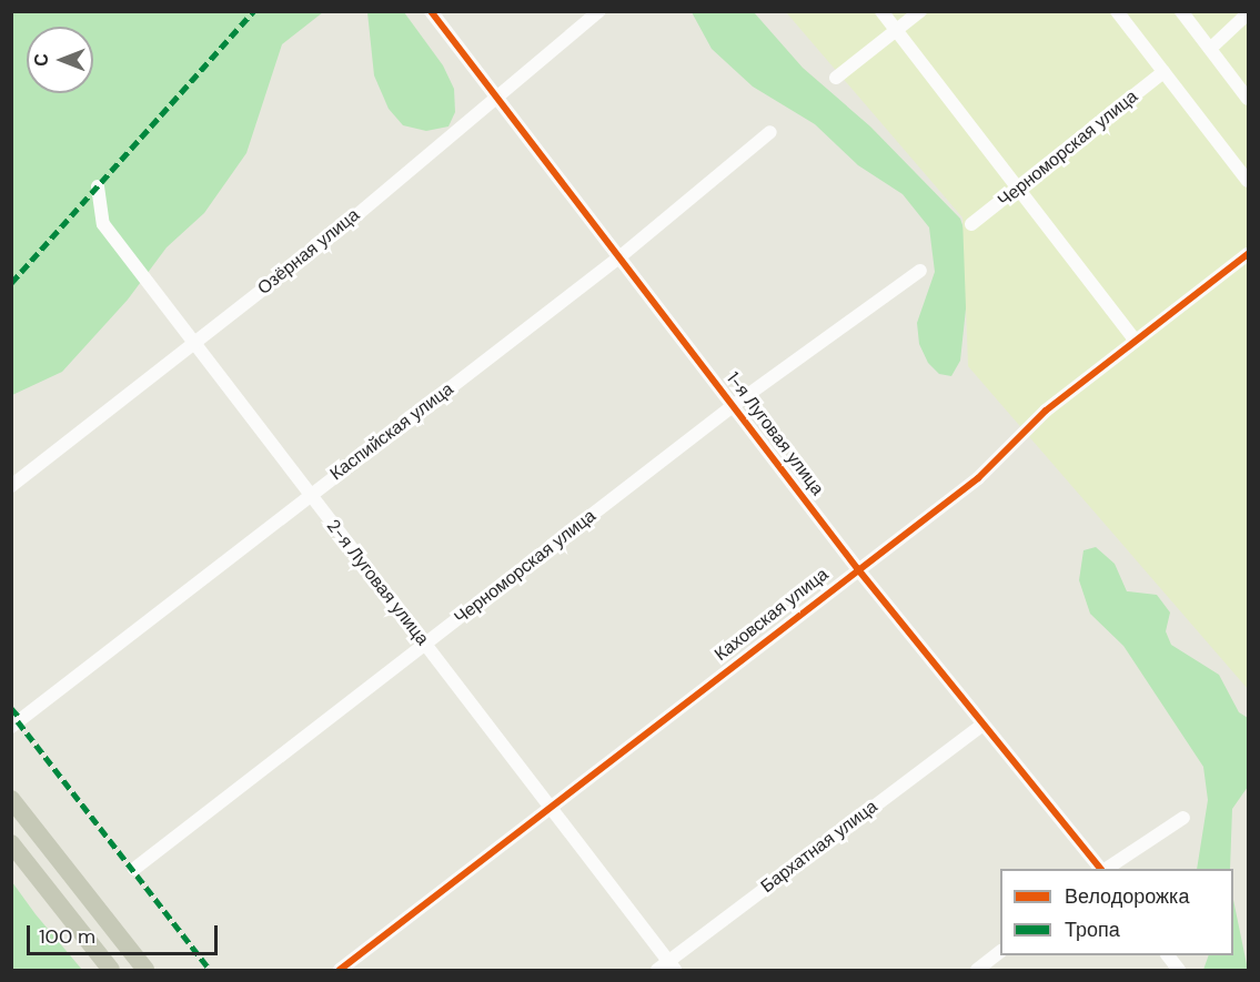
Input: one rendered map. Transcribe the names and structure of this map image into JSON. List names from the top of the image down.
{
  "streets": {
    "street": [
      "Черноморская улица",
      "Озёрная улица",
      "Каспийская улица",
      "1-я Луговая улица",
      "2-я Луговая улица",
      "Каховская улица",
      "Бархатная улица"
    ]
  },
  "crossings": [
    ["Черноморская улица", "1-я Луговая улица"],
    ["Черноморская улица", "2-я Луговая улица"],
    ["Озёрная улица", "1-я Луговая улица"],
    ["Озёрная улица", "2-я Луговая улица"],
    ["Каспийская улица", "1-я Луговая улица"],
    ["Каспийская улица", "2-я Луговая улица"],
    ["1-я Луговая улица", "Каховская улица"],
    ["1-я Луговая улица", "Бархатная улица"],
    ["2-я Луговая улица", "Каховская улица"],
    ["2-я Луговая улица", "Бархатная улица"]
  ],
  "legend": ["Велодорожка", "Тропа"],
  "scale_bar": "100 m",
  "north": "left"
}
